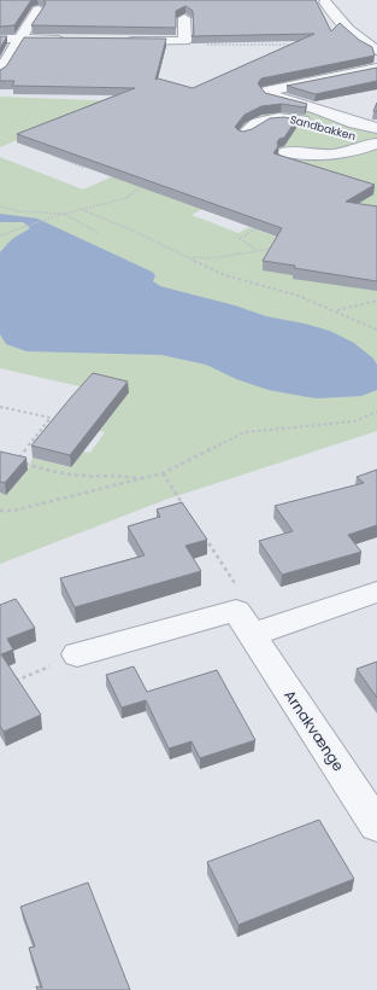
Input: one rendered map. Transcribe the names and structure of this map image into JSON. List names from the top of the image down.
{
  "streets": {
    "street": ["Sandbakken", "Arnakvænge"]
  }
}
